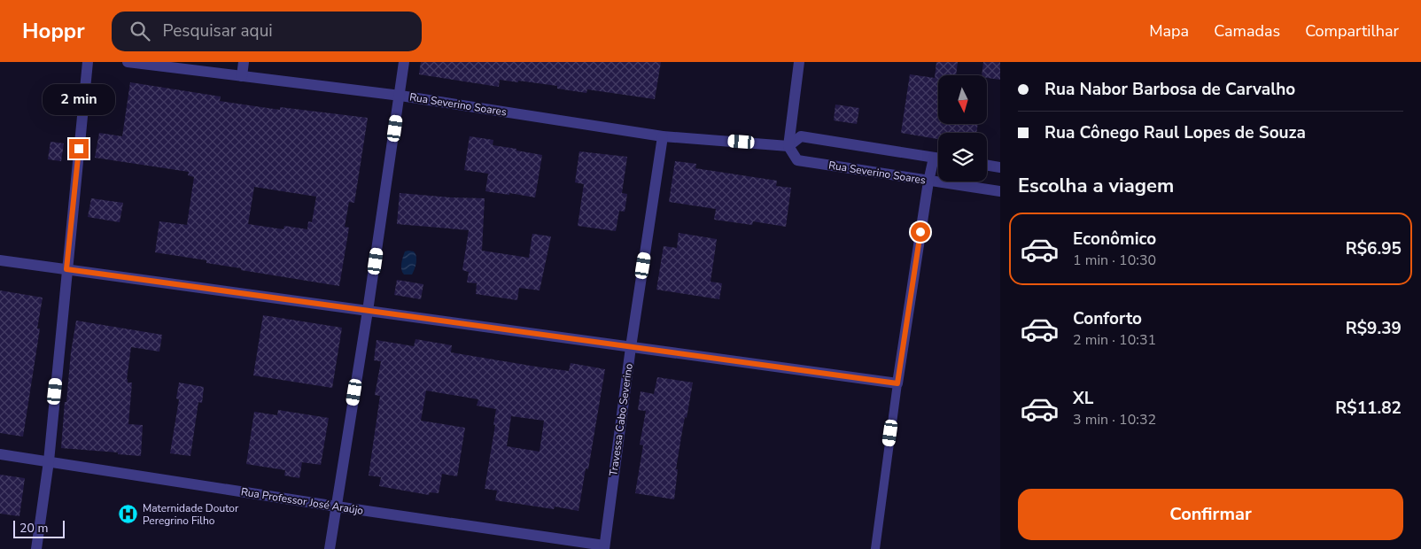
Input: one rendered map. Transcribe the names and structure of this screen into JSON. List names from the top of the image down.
{
  "streets": {
    "street": ["Rua Severino Soares", "Travessa Cabo Severino", "Rua Professor José Araújo"]
  },
  "crossings": [
    ["Rua Severino Soares", "Travessa Cabo Severino"],
    ["Travessa Cabo Severino", "Rua Professor José Araújo"]
  ],
  "places": {
    "hospital": ["Maternidade Doutor Peregrino Filho"]
  },
  "scale_bar": "20 m",
  "north": "bottom",
  "page": {
    "header": "Hoppr",
    "search": "Pesquisar aqui",
    "nav": ["Mapa", "Camadas", "Compartilhar"],
    "banner": ["Rua Nabor Barbosa de Carvalho", "Rua Cônego Raul Lopes de Souza"],
    "bubble": "2 min",
    "heading": "Escolha a viagem",
    "list": [
      {
        "name": "Econômico",
        "note": "1 min · 10:30",
        "value": "R$6.95"
      },
      {
        "name": "Conforto",
        "note": "2 min · 10:31",
        "value": "R$9.39"
      },
      {
        "name": "XL",
        "note": "3 min · 10:32",
        "value": "R$11.82"
      }
    ],
    "buttons": "Confirmar",
    "scale": "20 m"
  }
}
